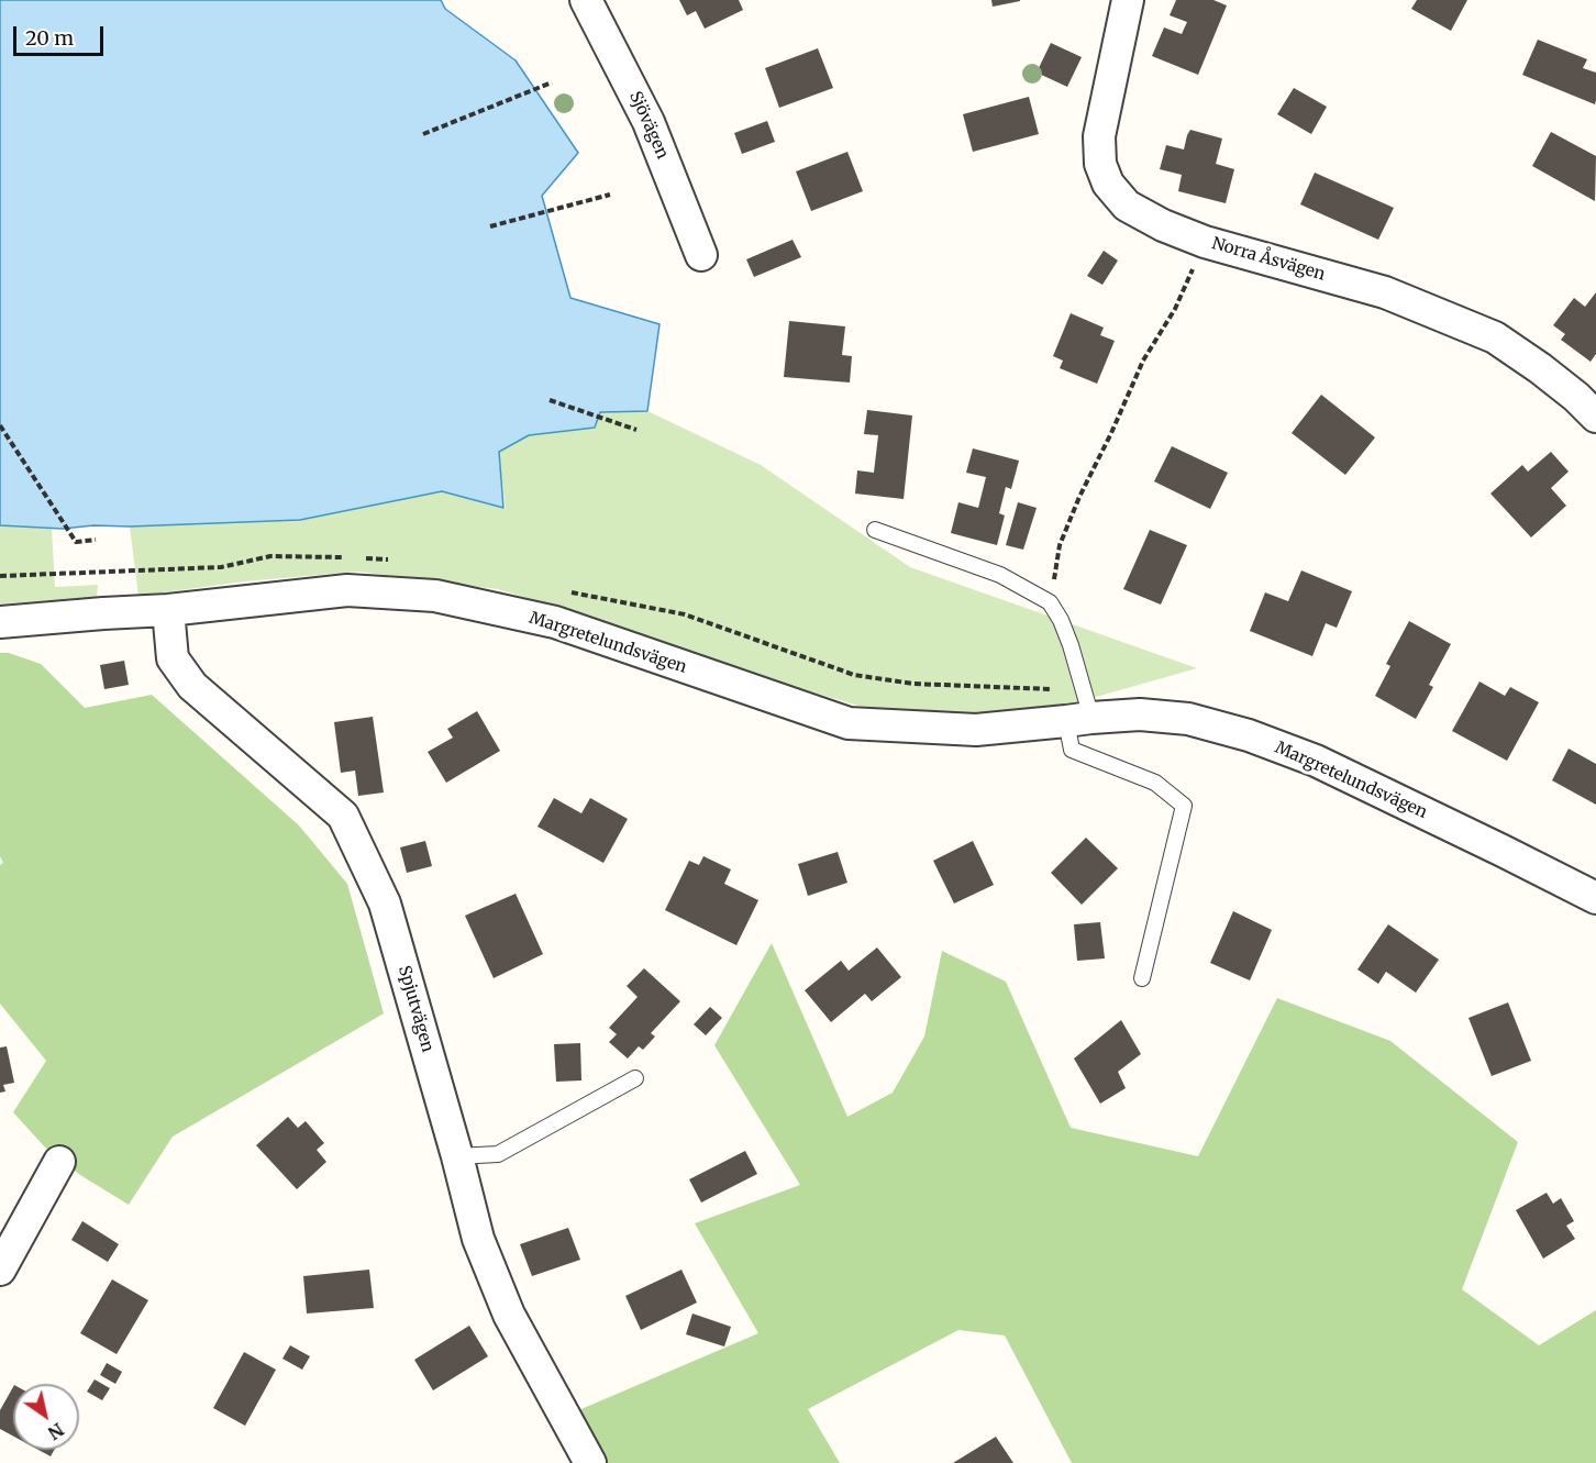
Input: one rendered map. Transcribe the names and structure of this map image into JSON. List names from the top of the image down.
{
  "streets": {
    "street": [
      "Sjövägen",
      "Norra Åsvägen",
      "Margretelundsvägen",
      "Spjutvägen"
    ]
  },
  "crossings": [
    ["Margretelundsvägen", "Spjutvägen"]
  ],
  "scale_bar": "20 m",
  "north": "bottom right"
}
